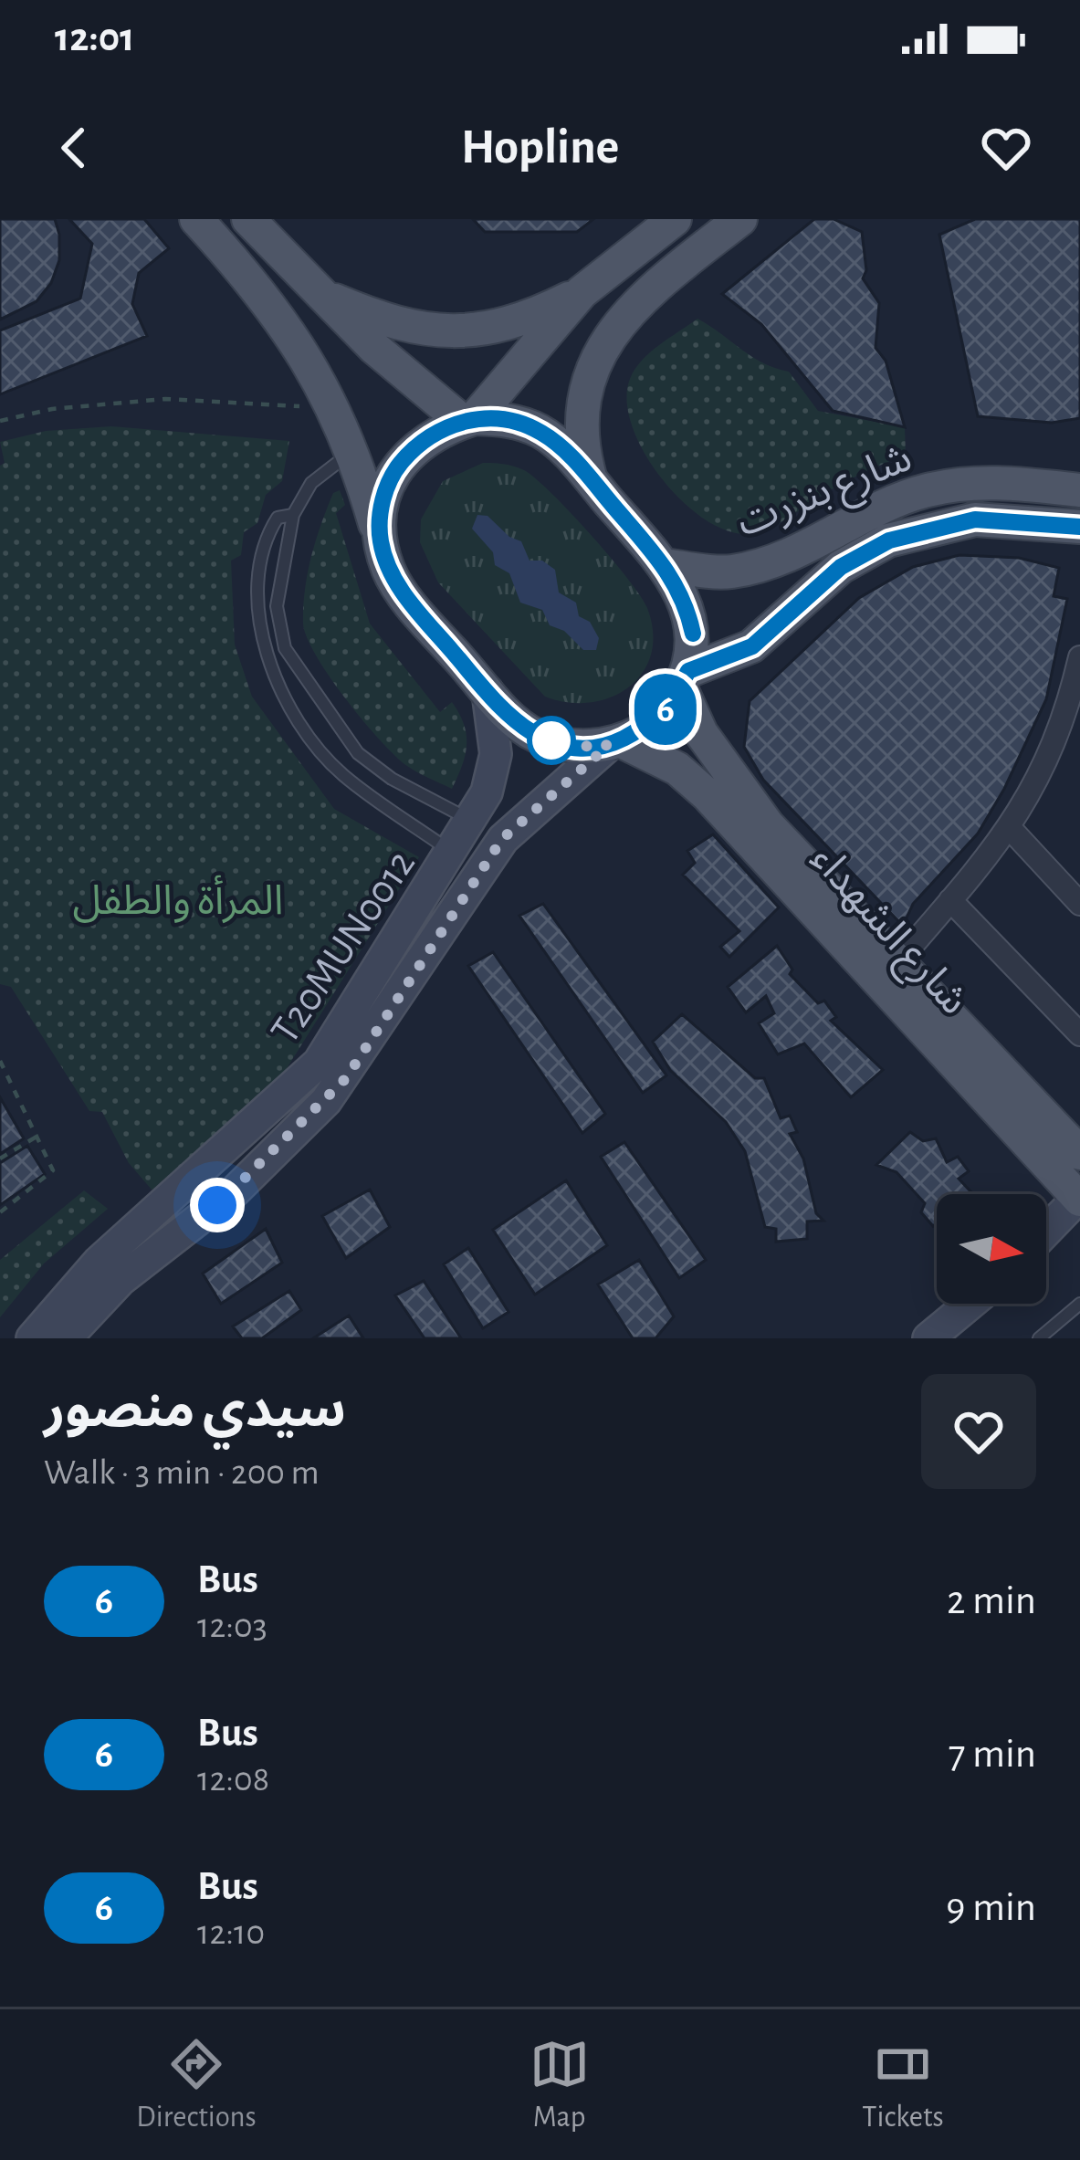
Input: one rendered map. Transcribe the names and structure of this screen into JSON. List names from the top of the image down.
{
  "streets": {
    "main road": ["شارع بنزرت", "شارع الشهداء", "T20MUN0012"]
  },
  "crossings": [
    ["شارع بنزرت", "شارع الشهداء"],
    ["شارع بنزرت", "T20MUN0012"],
    ["شارع الشهداء", "T20MUN0012"]
  ],
  "parks": ["المرأة والطفل"],
  "lines": ["bus line 6"],
  "north": "right",
  "page": {
    "status": "12:01",
    "header": "Hopline",
    "on_map": "6",
    "heading": ["سيدي منصور", "Walk · 3 min · 200 m"],
    "list": [
      {
        "mark": "6",
        "name": "Bus",
        "note": "12:03",
        "value": "2 min"
      },
      {
        "mark": "6",
        "name": "Bus",
        "note": "12:08",
        "value": "7 min"
      },
      {
        "mark": "6",
        "name": "Bus",
        "note": "12:10",
        "value": "9 min"
      }
    ],
    "tabs": ["Directions", "Map", "Tickets"]
  }
}
